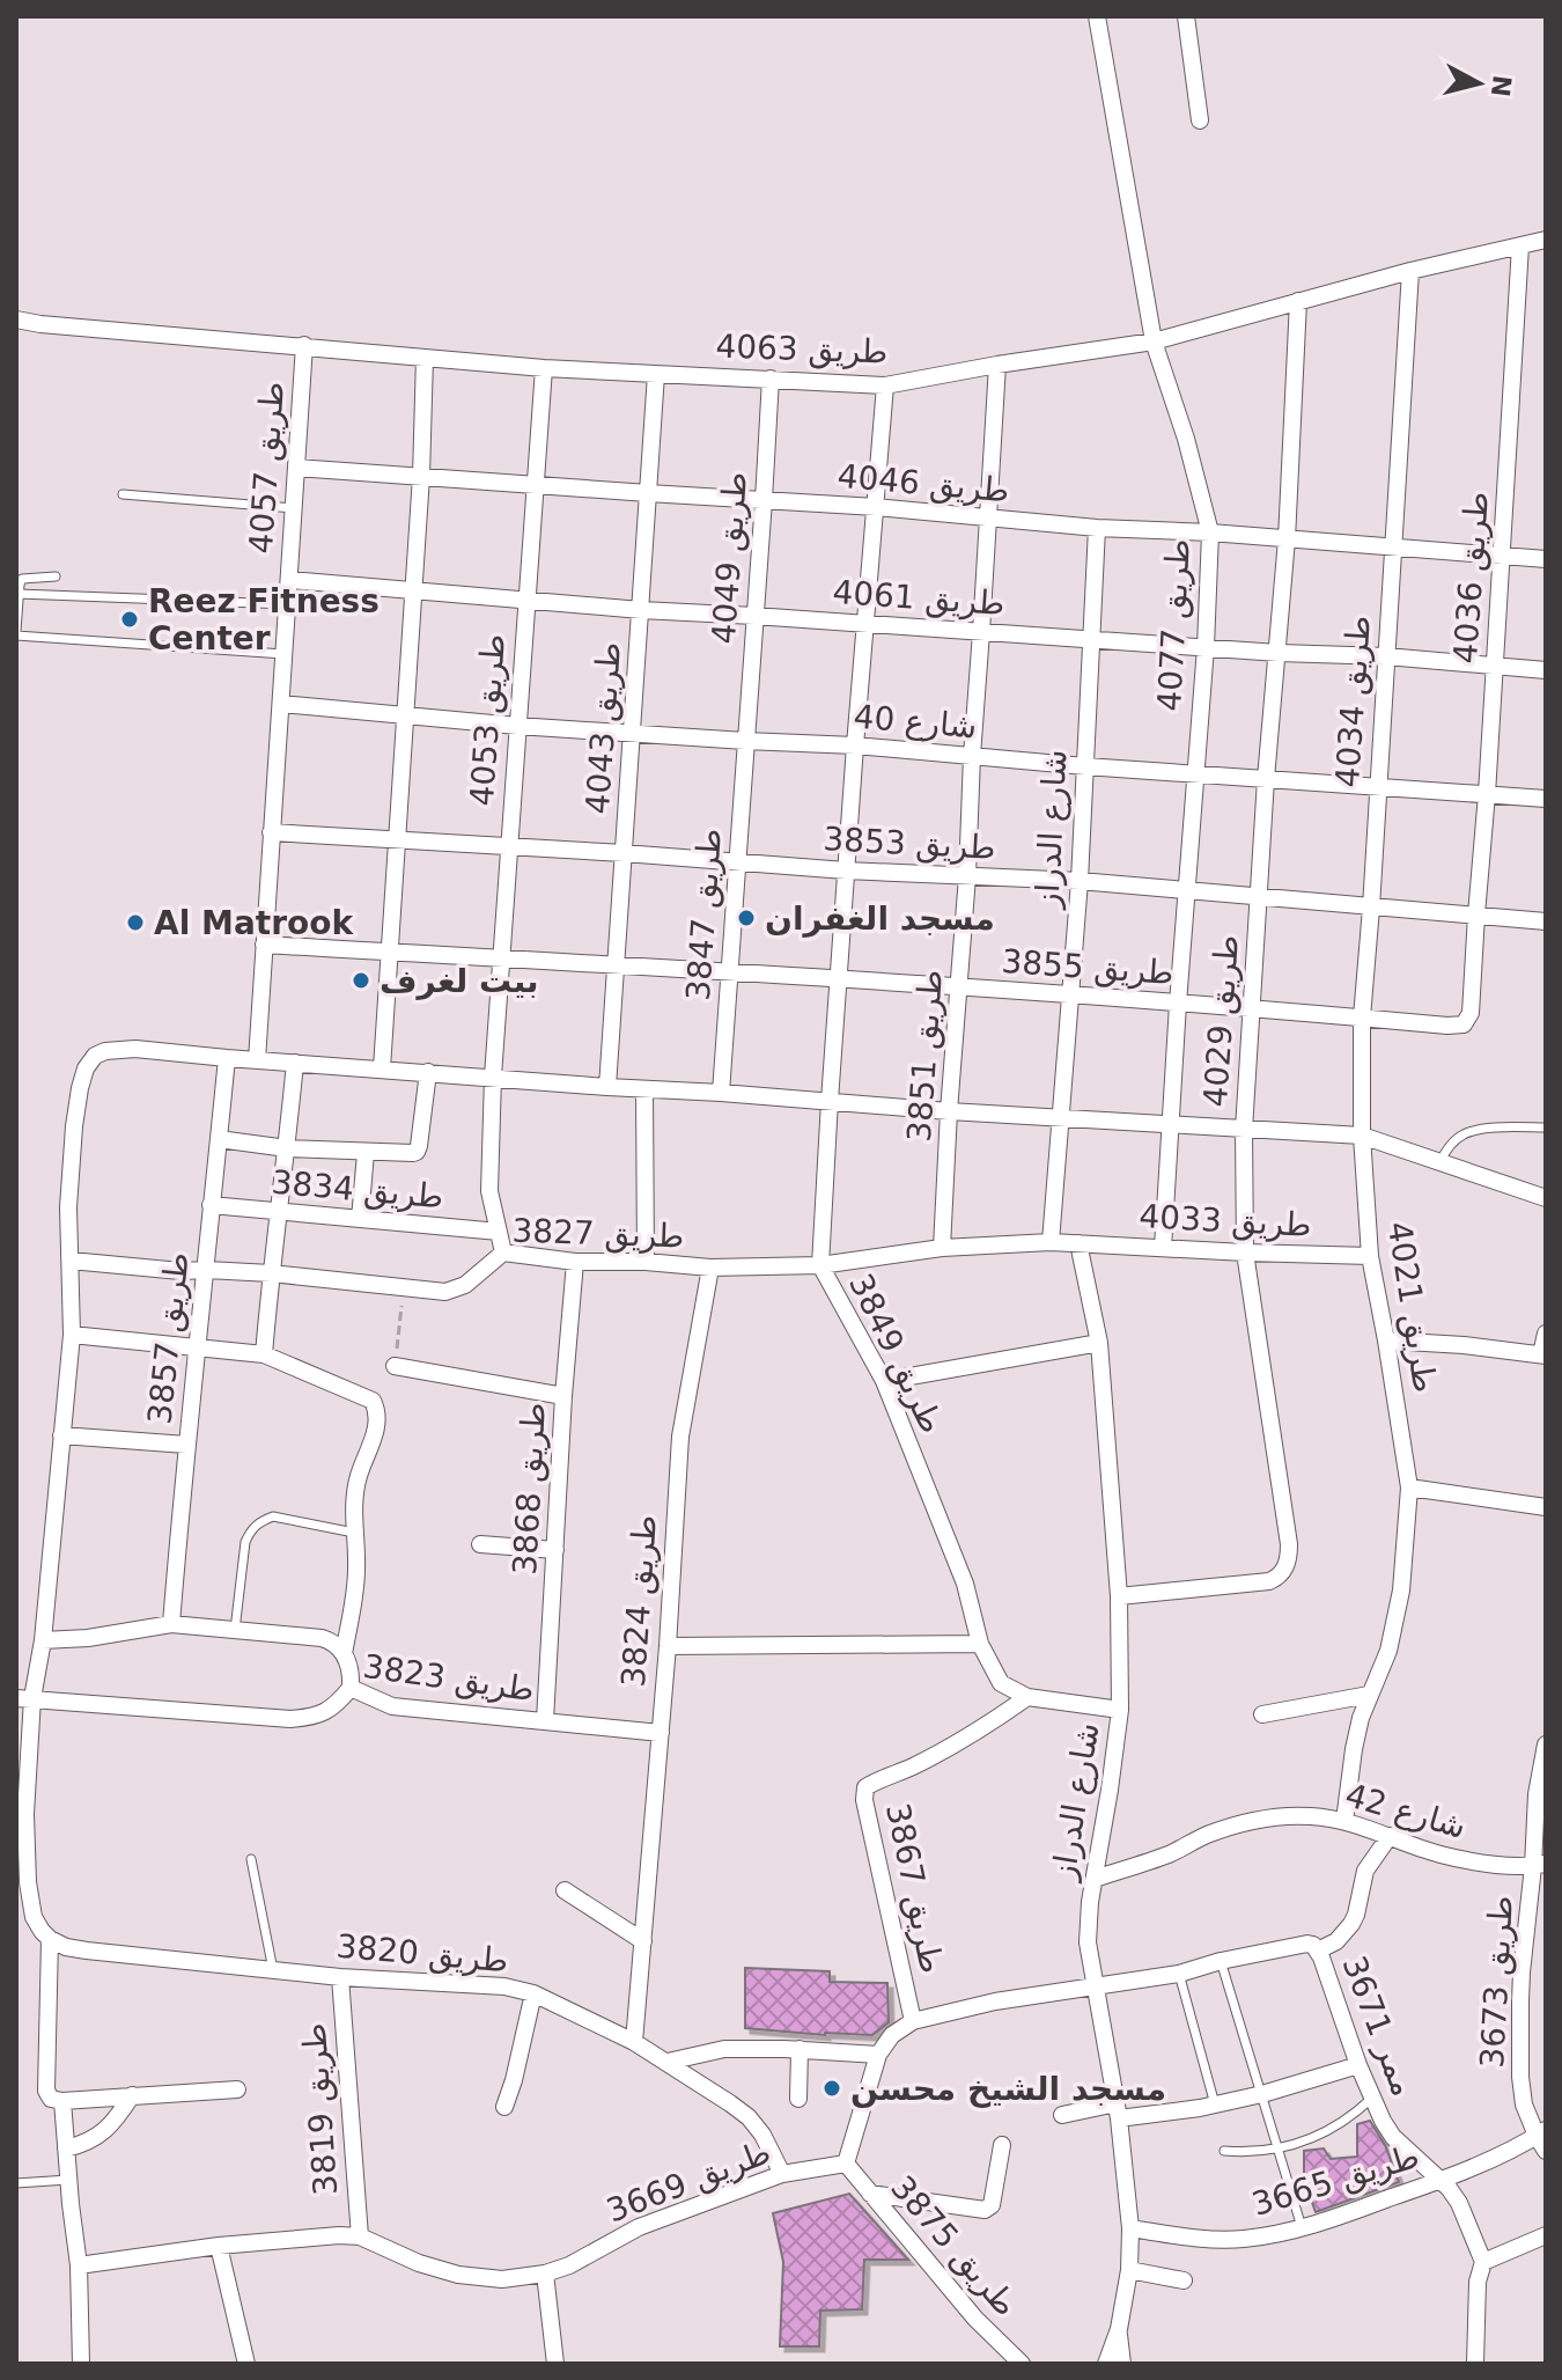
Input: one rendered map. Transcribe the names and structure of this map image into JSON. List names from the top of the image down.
{
  "streets": {
    "street": [
      "طريق 4063",
      "طريق 4057",
      "طريق 4046",
      "طريق 4049",
      "طريق 4036",
      "طريق 4061",
      "طريق 4077",
      "طريق 4034",
      "طريق 4053",
      "شارع 40",
      "طريق 4043",
      "شارع الدراز",
      "طريق 3853",
      "طريق 3847",
      "طريق 3855",
      "طريق 4029",
      "طريق 3851",
      "طريق 3834",
      "طريق 4033",
      "طريق 3827",
      "طريق 4021",
      "طريق 3857",
      "طريق 3849",
      "طريق 3868",
      "طريق 3824",
      "طريق 3823",
      "شارع 42",
      "طريق 3867",
      "طريق 3820",
      "طريق 3673",
      "ممر 3671",
      "طريق 3819",
      "طريق 3665",
      "طريق 3669",
      "طريق 3875"
    ]
  },
  "crossings": [
    ["طريق 4063", "طريق 4057"],
    ["طريق 4063", "طريق 4049"],
    ["طريق 4063", "طريق 4036"],
    ["طريق 4063", "طريق 4077"],
    ["طريق 4063", "طريق 4034"],
    ["طريق 4063", "طريق 4053"],
    ["طريق 4063", "طريق 4043"],
    ["طريق 4063", "طريق 4029"],
    ["طريق 4063", "طريق 3851"],
    ["طريق 4063", "طريق 3849"],
    ["طريق 4057", "طريق 4046"],
    ["طريق 4057", "طريق 4061"],
    ["طريق 4057", "شارع 40"],
    ["طريق 4057", "طريق 3853"],
    ["طريق 4057", "طريق 3855"],
    ["طريق 4046", "طريق 4049"],
    ["طريق 4046", "طريق 4036"],
    ["طريق 4046", "طريق 4077"],
    ["طريق 4046", "طريق 4034"],
    ["طريق 4046", "طريق 4053"],
    ["طريق 4046", "طريق 4043"],
    ["طريق 4046", "شارع الدراز"],
    ["طريق 4046", "طريق 4029"],
    ["طريق 4046", "طريق 3851"],
    ["طريق 4046", "طريق 3849"],
    ["طريق 4049", "طريق 4061"],
    ["طريق 4049", "شارع 40"],
    ["طريق 4049", "طريق 3847"],
    ["طريق 4036", "طريق 4061"],
    ["طريق 4036", "شارع 40"],
    ["طريق 4036", "طريق 3853"],
    ["طريق 4036", "طريق 3855"],
    ["طريق 4061", "طريق 4077"],
    ["طريق 4061", "طريق 4034"],
    ["طريق 4061", "طريق 4053"],
    ["طريق 4061", "طريق 4043"],
    ["طريق 4061", "شارع الدراز"],
    ["طريق 4061", "طريق 4029"],
    ["طريق 4061", "طريق 3851"],
    ["طريق 4061", "طريق 3849"],
    ["طريق 4077", "شارع 40"],
    ["طريق 4077", "طريق 3853"],
    ["طريق 4077", "طريق 3855"],
    ["طريق 4077", "طريق 4033"],
    ["طريق 4034", "شارع 40"],
    ["طريق 4034", "طريق 3853"],
    ["طريق 4034", "طريق 3855"],
    ["طريق 4034", "طريق 4021"],
    ["طريق 4053", "شارع 40"],
    ["طريق 4053", "طريق 3853"],
    ["طريق 4053", "طريق 3855"],
    ["طريق 4053", "طريق 3834"],
    ["طريق 4053", "طريق 3827"],
    ["شارع 40", "طريق 4043"],
    ["شارع 40", "شارع الدراز"],
    ["شارع 40", "طريق 3847"],
    ["شارع 40", "طريق 4029"],
    ["شارع 40", "طريق 3851"],
    ["شارع 40", "طريق 3849"],
    ["طريق 4043", "طريق 3853"],
    ["طريق 4043", "طريق 3855"],
    ["شارع الدراز", "طريق 3853"],
    ["شارع الدراز", "طريق 3855"],
    ["شارع الدراز", "طريق 4029"],
    ["شارع الدراز", "طريق 4033"],
    ["شارع الدراز", "طريق 3827"],
    ["شارع الدراز", "شارع 42"],
    ["شارع الدراز", "طريق 3665"],
    ["طريق 3853", "طريق 3847"],
    ["طريق 3853", "طريق 3855"],
    ["طريق 3853", "طريق 4029"],
    ["طريق 3853", "طريق 3851"],
    ["طريق 3853", "طريق 3849"],
    ["طريق 3847", "طريق 3855"],
    ["طريق 3855", "طريق 4029"],
    ["طريق 3855", "طريق 3851"],
    ["طريق 3855", "طريق 3849"],
    ["طريق 4029", "طريق 4033"],
    ["طريق 3851", "طريق 3827"],
    ["طريق 3834", "طريق 3857"],
    ["طريق 4033", "طريق 3827"],
    ["طريق 4033", "طريق 4021"],
    ["طريق 3827", "طريق 3857"],
    ["طريق 3827", "طريق 3849"],
    ["طريق 3827", "طريق 3868"],
    ["طريق 3827", "طريق 3824"],
    ["طريق 4021", "شارع 42"],
    ["طريق 3849", "طريق 3867"],
    ["طريق 3868", "طريق 3823"],
    ["طريق 3824", "طريق 3823"],
    ["طريق 3824", "طريق 3820"],
    ["شارع 42", "طريق 3673"],
    ["طريق 3820", "طريق 3819"],
    ["طريق 3820", "طريق 3669"],
    ["طريق 3673", "طريق 3665"],
    ["ممر 3671", "طريق 3665"],
    ["طريق 3819", "طريق 3669"],
    ["طريق 3669", "طريق 3875"]
  ],
  "places": [
    "Reez Fitness Center",
    "مسجد الغفران",
    "Al Matrook",
    "بيت لغرف",
    "مسجد الشيخ محسن"
  ],
  "north": "right"
}
